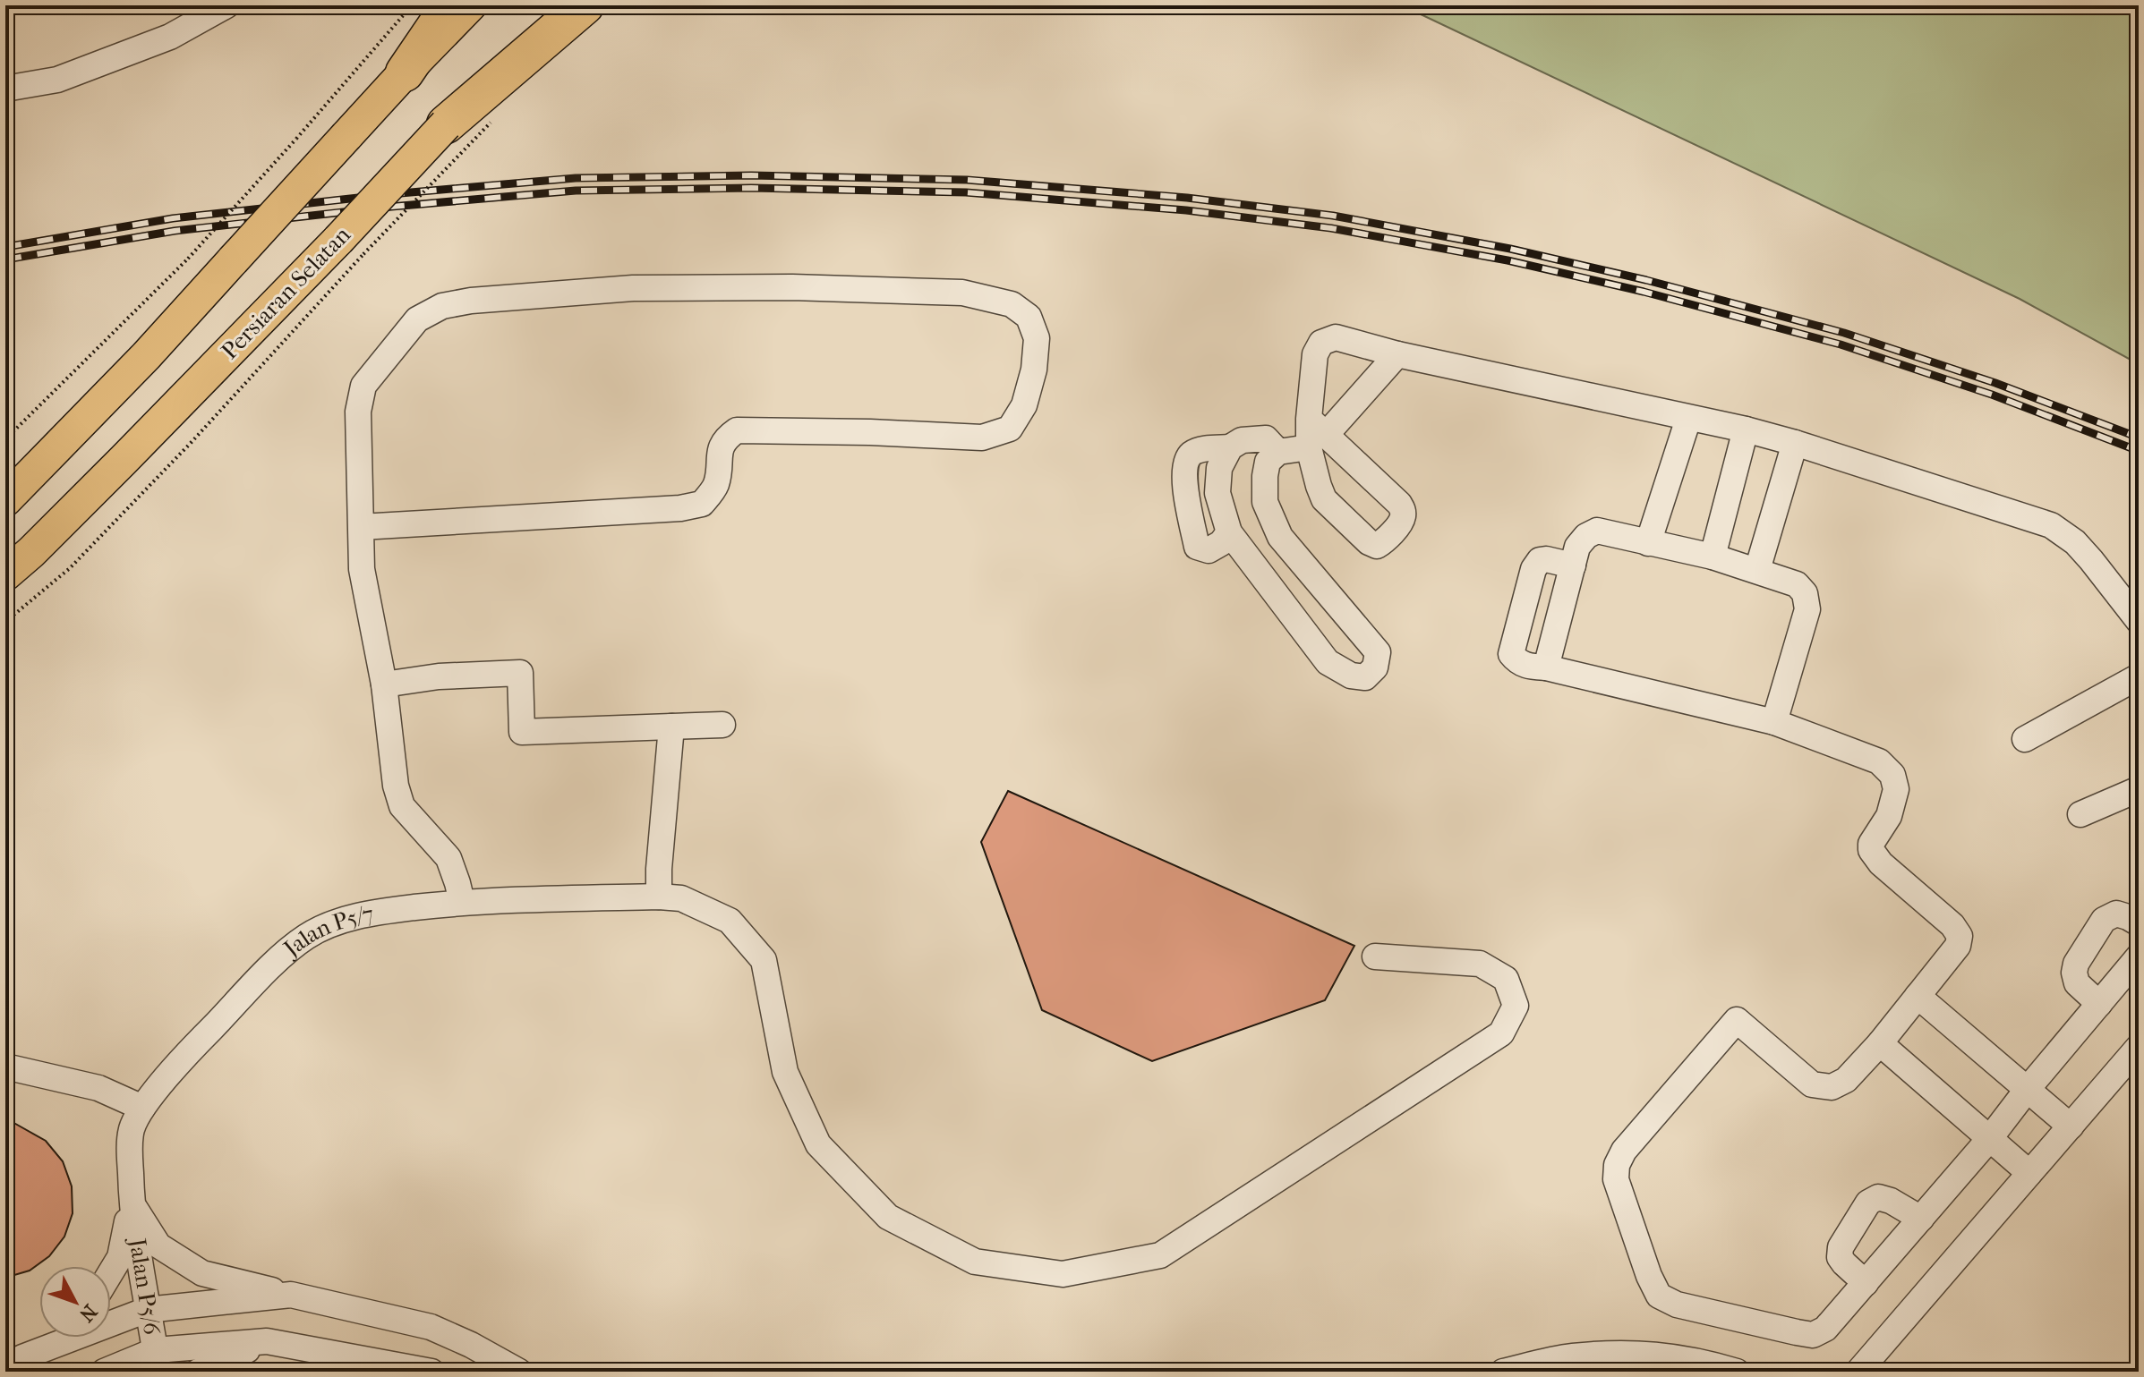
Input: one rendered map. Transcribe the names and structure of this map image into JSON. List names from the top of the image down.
{
  "streets": {
    "main road": ["Persiaran Selatan"],
    "street": ["Jalan P5/7", "Jalan P5/6"]
  },
  "crossings": [
    ["Jalan P5/7", "Jalan P5/6"]
  ],
  "north": "bottom right"
}
